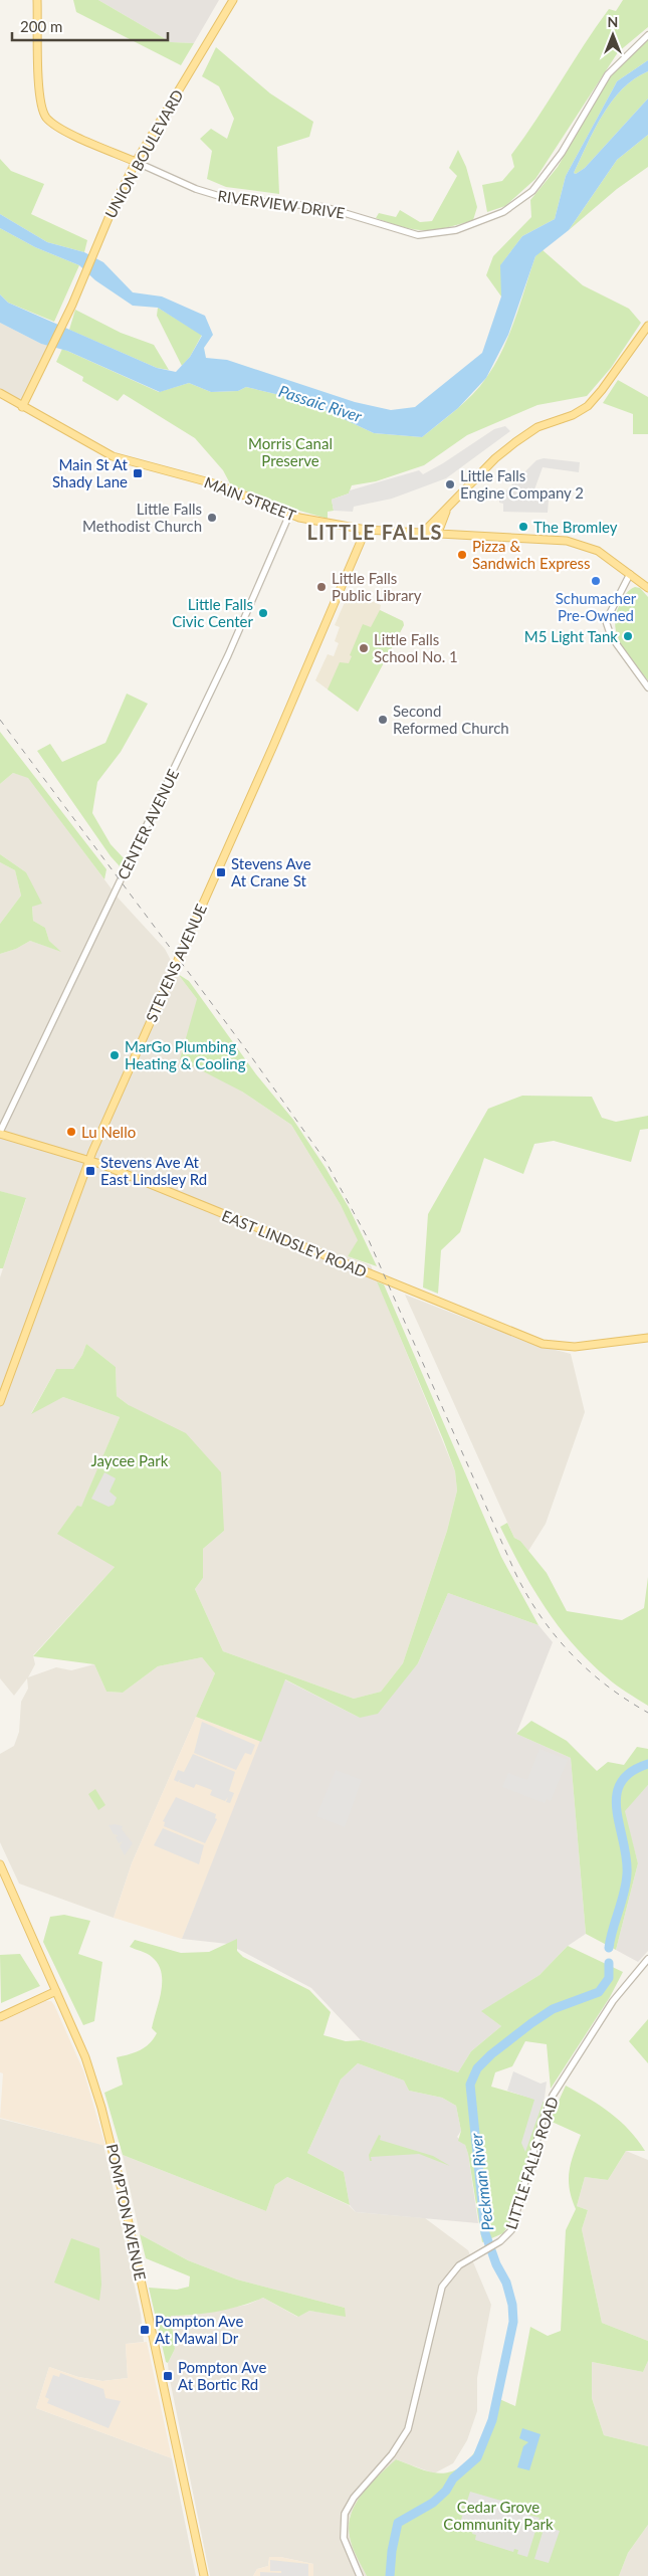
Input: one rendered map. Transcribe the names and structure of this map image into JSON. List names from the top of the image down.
{
  "streets": {
    "main road": [
      "UNION BOULEVARD",
      "RIVERVIEW DRIVE",
      "MAIN STREET",
      "STEVENS AVENUE",
      "EAST LINDSLEY ROAD",
      "POMPTON AVENUE"
    ],
    "street": ["CENTER AVENUE", "LITTLE FALLS ROAD"]
  },
  "crossings": [
    ["UNION BOULEVARD", "RIVERVIEW DRIVE"],
    ["UNION BOULEVARD", "MAIN STREET"],
    ["MAIN STREET", "CENTER AVENUE"],
    ["MAIN STREET", "STEVENS AVENUE"],
    ["CENTER AVENUE", "EAST LINDSLEY ROAD"],
    ["STEVENS AVENUE", "EAST LINDSLEY ROAD"]
  ],
  "districts": ["LITTLE FALLS"],
  "water": ["Passaic River", "Peckman River"],
  "parks": ["Morris Canal Preserve", "Jaycee Park", "Cedar Grove Community Park"],
  "places": {
    "transit": [
      "Main St At Shady Lane",
      "Stevens Ave At Crane St",
      "Stevens Ave At East Lindsley Rd",
      "Pompton Ave At Mawal Dr",
      "Pompton Ave At Bortic Rd"
    ],
    "other": [
      "Little Falls Engine Company 2",
      "Little Falls Methodist Church",
      "The Bromley",
      "Pizza & Sandwich Express",
      "Schumacher Pre-Owned",
      "Little Falls Public Library",
      "Little Falls Civic Center",
      "M5 Light Tank",
      "Little Falls School No. 1",
      "Second Reformed Church",
      "MarGo Plumbing Heating & Cooling",
      "Lu Nello"
    ]
  },
  "scale_bar": "200 m",
  "north": "top"
}
